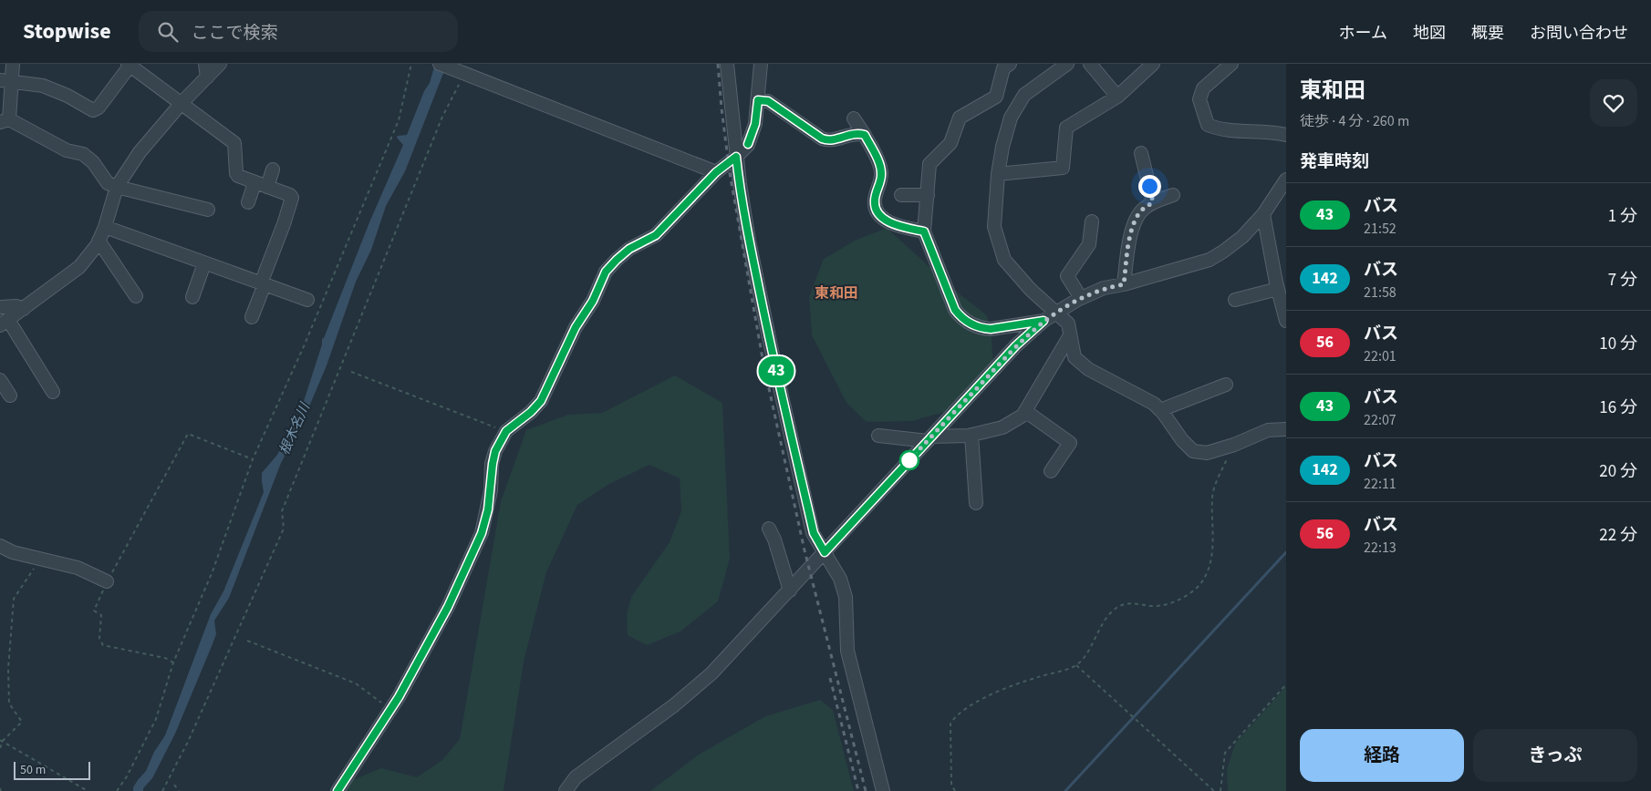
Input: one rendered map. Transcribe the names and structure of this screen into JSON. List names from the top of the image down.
{
  "districts": ["東和田"],
  "water": ["根木名川"],
  "lines": ["bus line 43"],
  "scale_bar": "50 m",
  "page": {
    "header": "Stopwise",
    "search": "ここで検索",
    "nav": [
      "ホーム",
      "地図",
      "概要",
      "お問い合わせ"
    ],
    "on_map": "43",
    "heading": [
      ["東和田", "徒歩 · 4 分 · 260 m"],
      "発車時刻"
    ],
    "list": [
      {
        "mark": "43",
        "name": "バス",
        "note": "21:52",
        "value": "1 分"
      },
      {
        "mark": "142",
        "name": "バス",
        "note": "21:58",
        "value": "7 分"
      },
      {
        "mark": "56",
        "name": "バス",
        "note": "22:01",
        "value": "10 分"
      },
      {
        "mark": "43",
        "name": "バス",
        "note": "22:07",
        "value": "16 分"
      },
      {
        "mark": "142",
        "name": "バス",
        "note": "22:11",
        "value": "20 分"
      },
      {
        "mark": "56",
        "name": "バス",
        "note": "22:13",
        "value": "22 分"
      }
    ],
    "buttons": ["経路", "きっぷ"],
    "scale": "50 m"
  }
}
